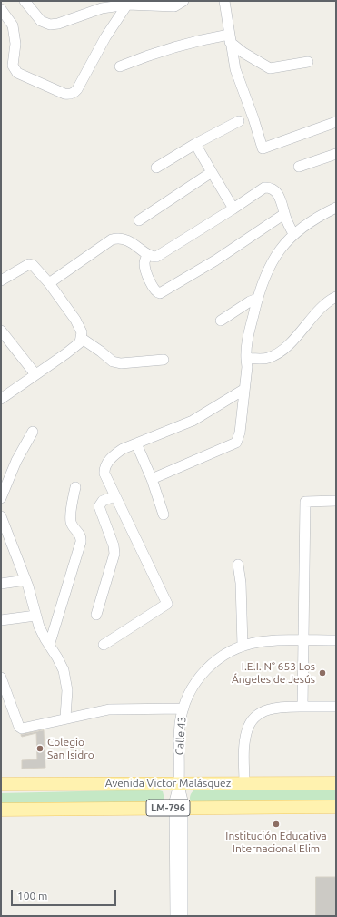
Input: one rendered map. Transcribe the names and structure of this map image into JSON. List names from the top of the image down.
{
  "streets": {
    "main road": ["Avenida Victor Malásquez", "LM-796"],
    "street": ["Calle 43"]
  },
  "crossings": [
    ["Calle 43", "Avenida Victor Malásquez"],
    ["Calle 43", "LM-796"]
  ],
  "places": ["I.E.I. N° 653 Los Ángeles de Jesús", "Colegio San Isidro", "Institución Educativa Internacional Elim"],
  "scale_bar": "100 m"
}
